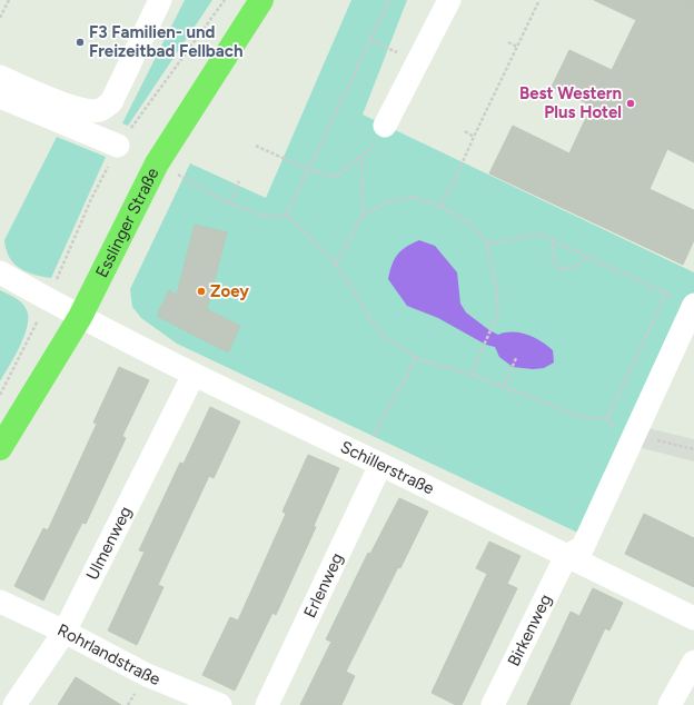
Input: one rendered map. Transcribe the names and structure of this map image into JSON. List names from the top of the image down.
{
  "streets": {
    "main road": ["Esslinger Straße"],
    "street": [
      "Schillerstraße",
      "Ulmenweg",
      "Erlenweg",
      "Birkenweg",
      "Rohrlandstraße"
    ]
  },
  "crossings": [
    ["Esslinger Straße", "Schillerstraße"],
    ["Schillerstraße", "Ulmenweg"],
    ["Schillerstraße", "Erlenweg"],
    ["Schillerstraße", "Birkenweg"],
    ["Ulmenweg", "Rohrlandstraße"]
  ],
  "places": ["F3 Familien- und Freizeitbad Fellbach", "Best Western Plus Hotel", "Zoey"]
}
